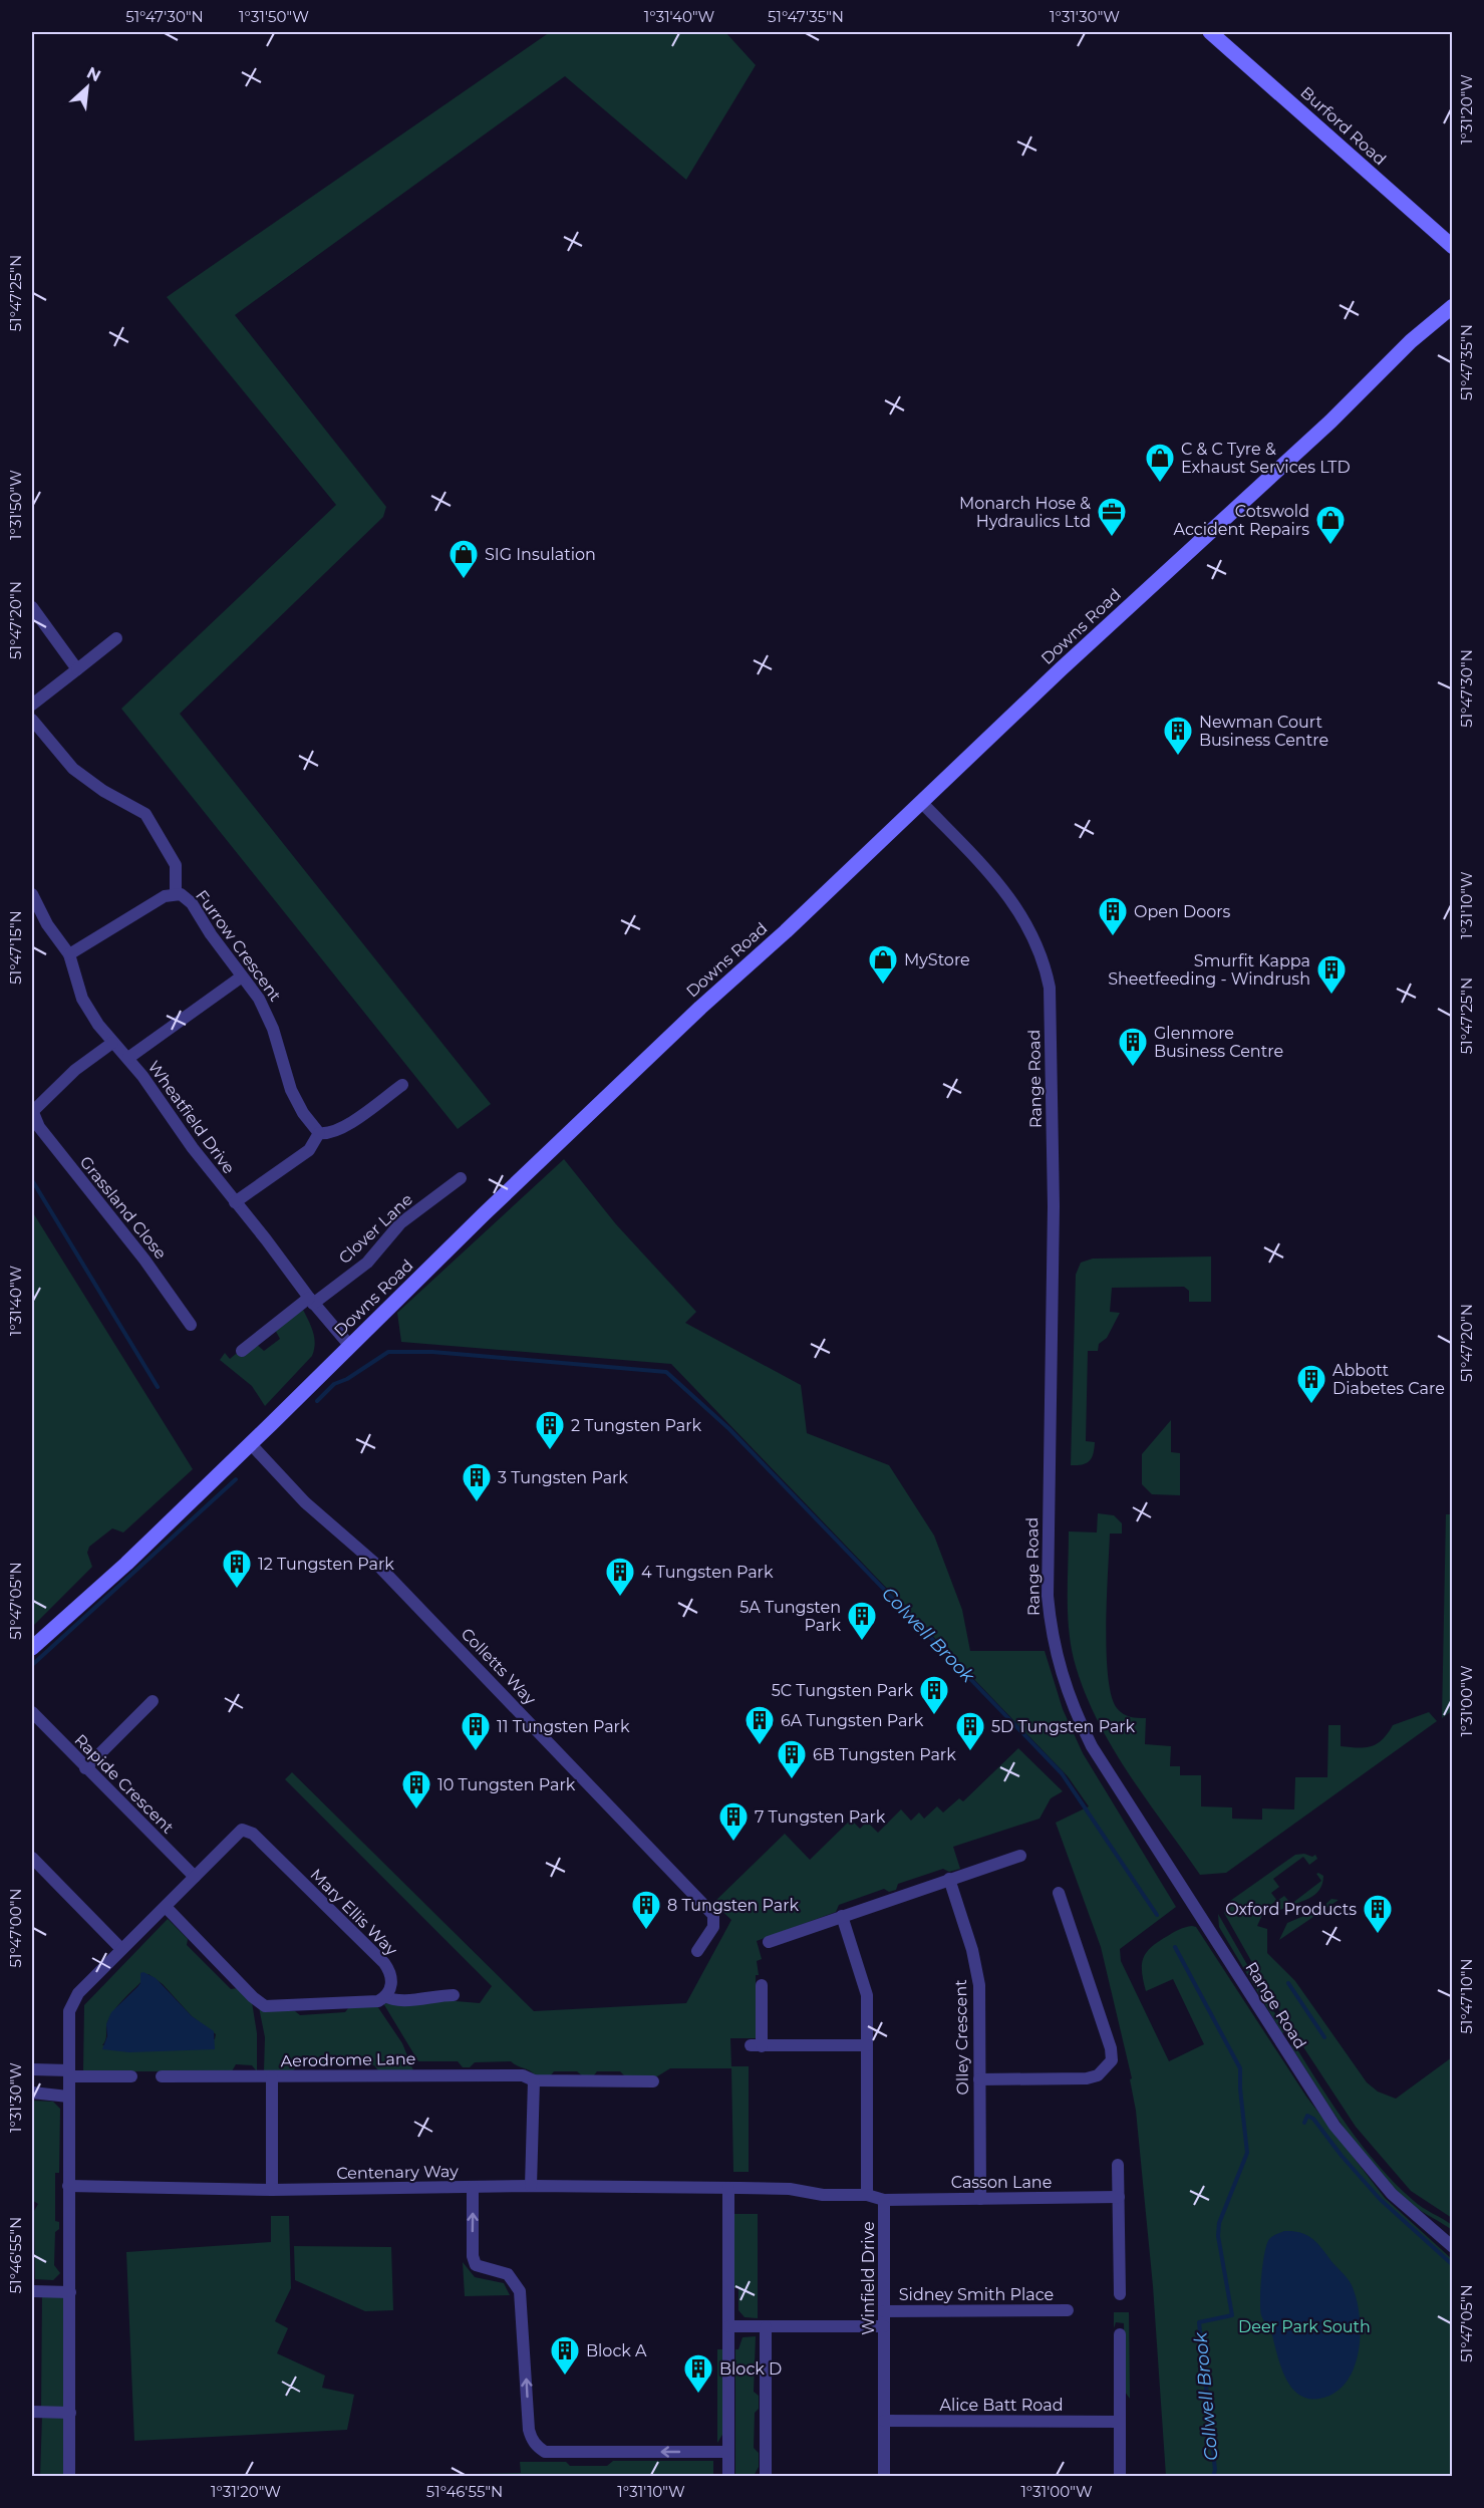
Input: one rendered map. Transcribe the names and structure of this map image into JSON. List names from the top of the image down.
{
  "streets": {
    "street": [
      "Burford Road",
      "Downs Road",
      "Furrow Crescent",
      "Range Road",
      "Wheatfield Drive",
      "Grassland Close",
      "Clover Lane",
      "Colletts Way",
      "Rapide Crescent",
      "Mary Ellis Way",
      "Olley Crescent",
      "Aerodrome Lane",
      "Centenary Way",
      "Casson Lane",
      "Winfield Drive",
      "Sidney Smith Place",
      "Alice Batt Road"
    ]
  },
  "crossings": [
    ["Downs Road", "Range Road"],
    ["Downs Road", "Wheatfield Drive"],
    ["Downs Road", "Colletts Way"],
    ["Furrow Crescent", "Wheatfield Drive"],
    ["Wheatfield Drive", "Grassland Close"],
    ["Wheatfield Drive", "Clover Lane"],
    ["Rapide Crescent", "Mary Ellis Way"],
    ["Mary Ellis Way", "Centenary Way"],
    ["Olley Crescent", "Casson Lane"],
    ["Centenary Way", "Winfield Drive"],
    ["Casson Lane", "Winfield Drive"],
    ["Winfield Drive", "Sidney Smith Place"],
    ["Winfield Drive", "Alice Batt Road"]
  ],
  "water": ["Colwell Brook", "Collwell Brook"],
  "parks": ["Deer Park South"],
  "places": {
    "shop": [
      "C & C Tyre & Exhaust Services LTD",
      "Cotswold Accident Repairs",
      "SIG Insulation",
      "MyStore"
    ],
    "office": ["Monarch Hose & Hydraulics Ltd"],
    "building": [
      "Newman Court Business Centre",
      "Open Doors",
      "Smurfit Kappa Sheetfeeding - Windrush",
      "Glenmore Business Centre",
      "Abbott Diabetes Care",
      "2 Tungsten Park",
      "3 Tungsten Park",
      "12 Tungsten Park",
      "4 Tungsten Park",
      "5A Tungsten Park",
      "5C Tungsten Park",
      "6A Tungsten Park",
      "11 Tungsten Park",
      "5D Tungsten Park",
      "6B Tungsten Park",
      "10 Tungsten Park",
      "7 Tungsten Park",
      "8 Tungsten Park",
      "Oxford Products",
      "Block A",
      "Block D"
    ]
  },
  "north": "top right",
  "coordinates": [
    "51°47'30\"N",
    "1°31'50\"W",
    "1°31'40\"W",
    "51°47'35\"N",
    "1°31'30\"W",
    "1°31'20\"W",
    "51°47'25\"N",
    "51°47'20\"N",
    "1°31'10\"W",
    "51°47'15\"N",
    "51°47'05\"N",
    "1°31'00\"W",
    "51°47'00\"N",
    "51°47'10\"N",
    "51°46'55\"N"
  ]
}
